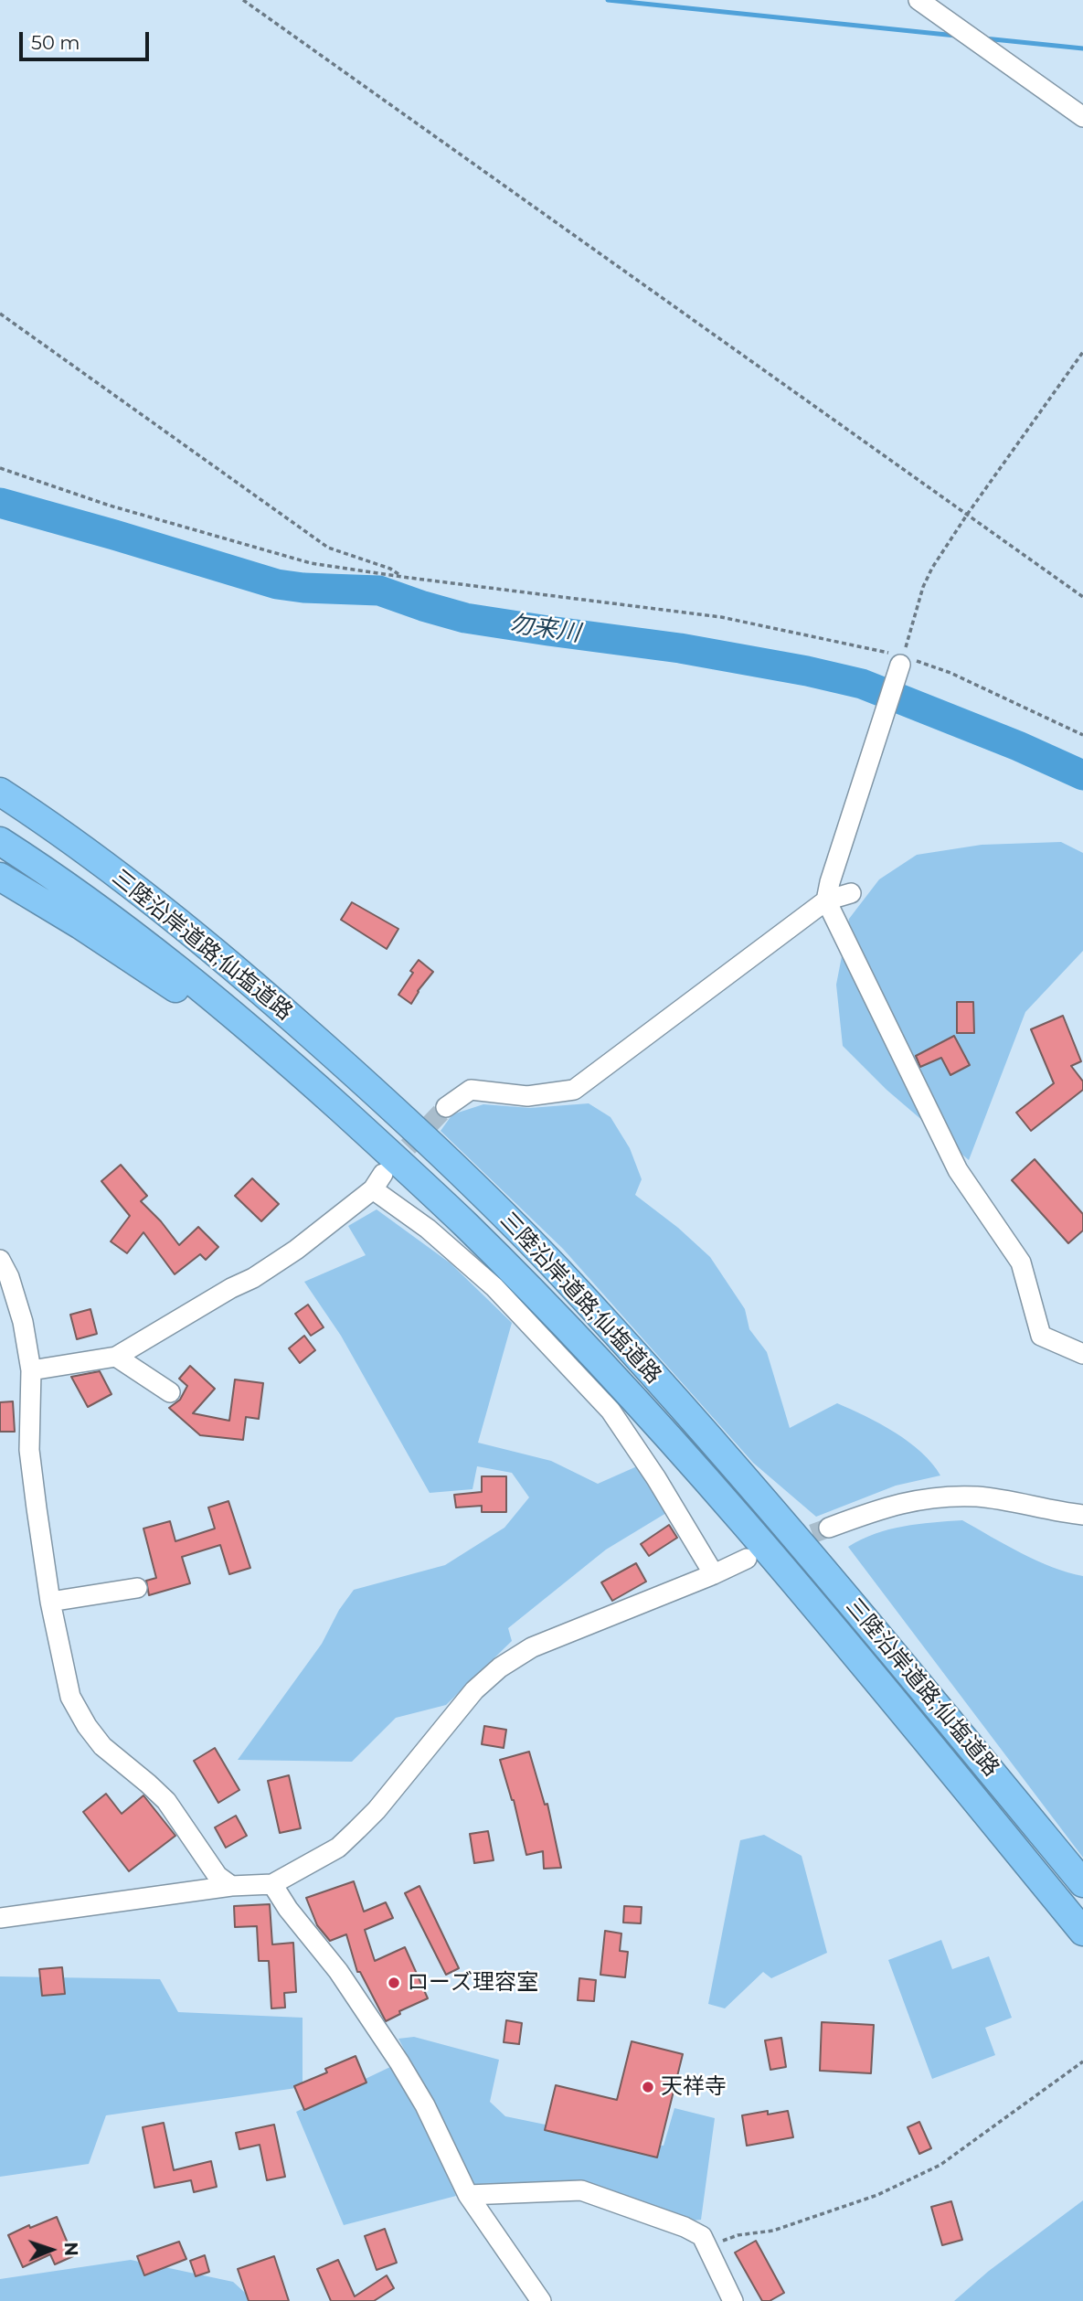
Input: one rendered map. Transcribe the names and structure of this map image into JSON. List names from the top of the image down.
{
  "streets": {
    "highway": ["三陸沿岸道路;仙塩道路"]
  },
  "water": ["勿来川"],
  "places": ["ローズ理容室", "天祥寺"],
  "scale_bar": "50 m",
  "north": "right"
}
